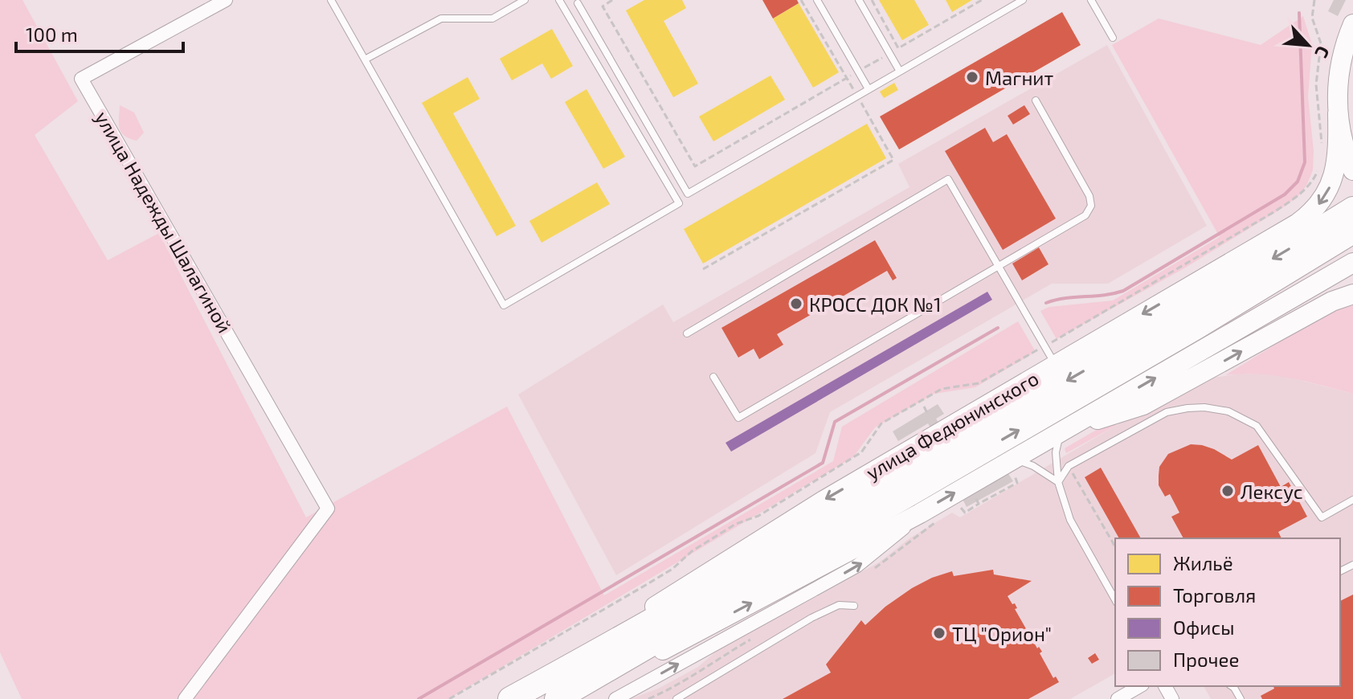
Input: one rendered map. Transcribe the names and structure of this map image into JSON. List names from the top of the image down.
{
  "streets": {
    "highway": ["улица Федюнинского"],
    "street": ["улица Надежды Шалагиной"]
  },
  "places": [
    "Магнит",
    "КРОСС ДОК №1",
    "Лексус",
    "ТЦ \"Орион\""
  ],
  "legend": [
    "Жильё",
    "Торговля",
    "Офисы",
    "Прочее"
  ],
  "scale_bar": "100 m",
  "north": "bottom right"
}
